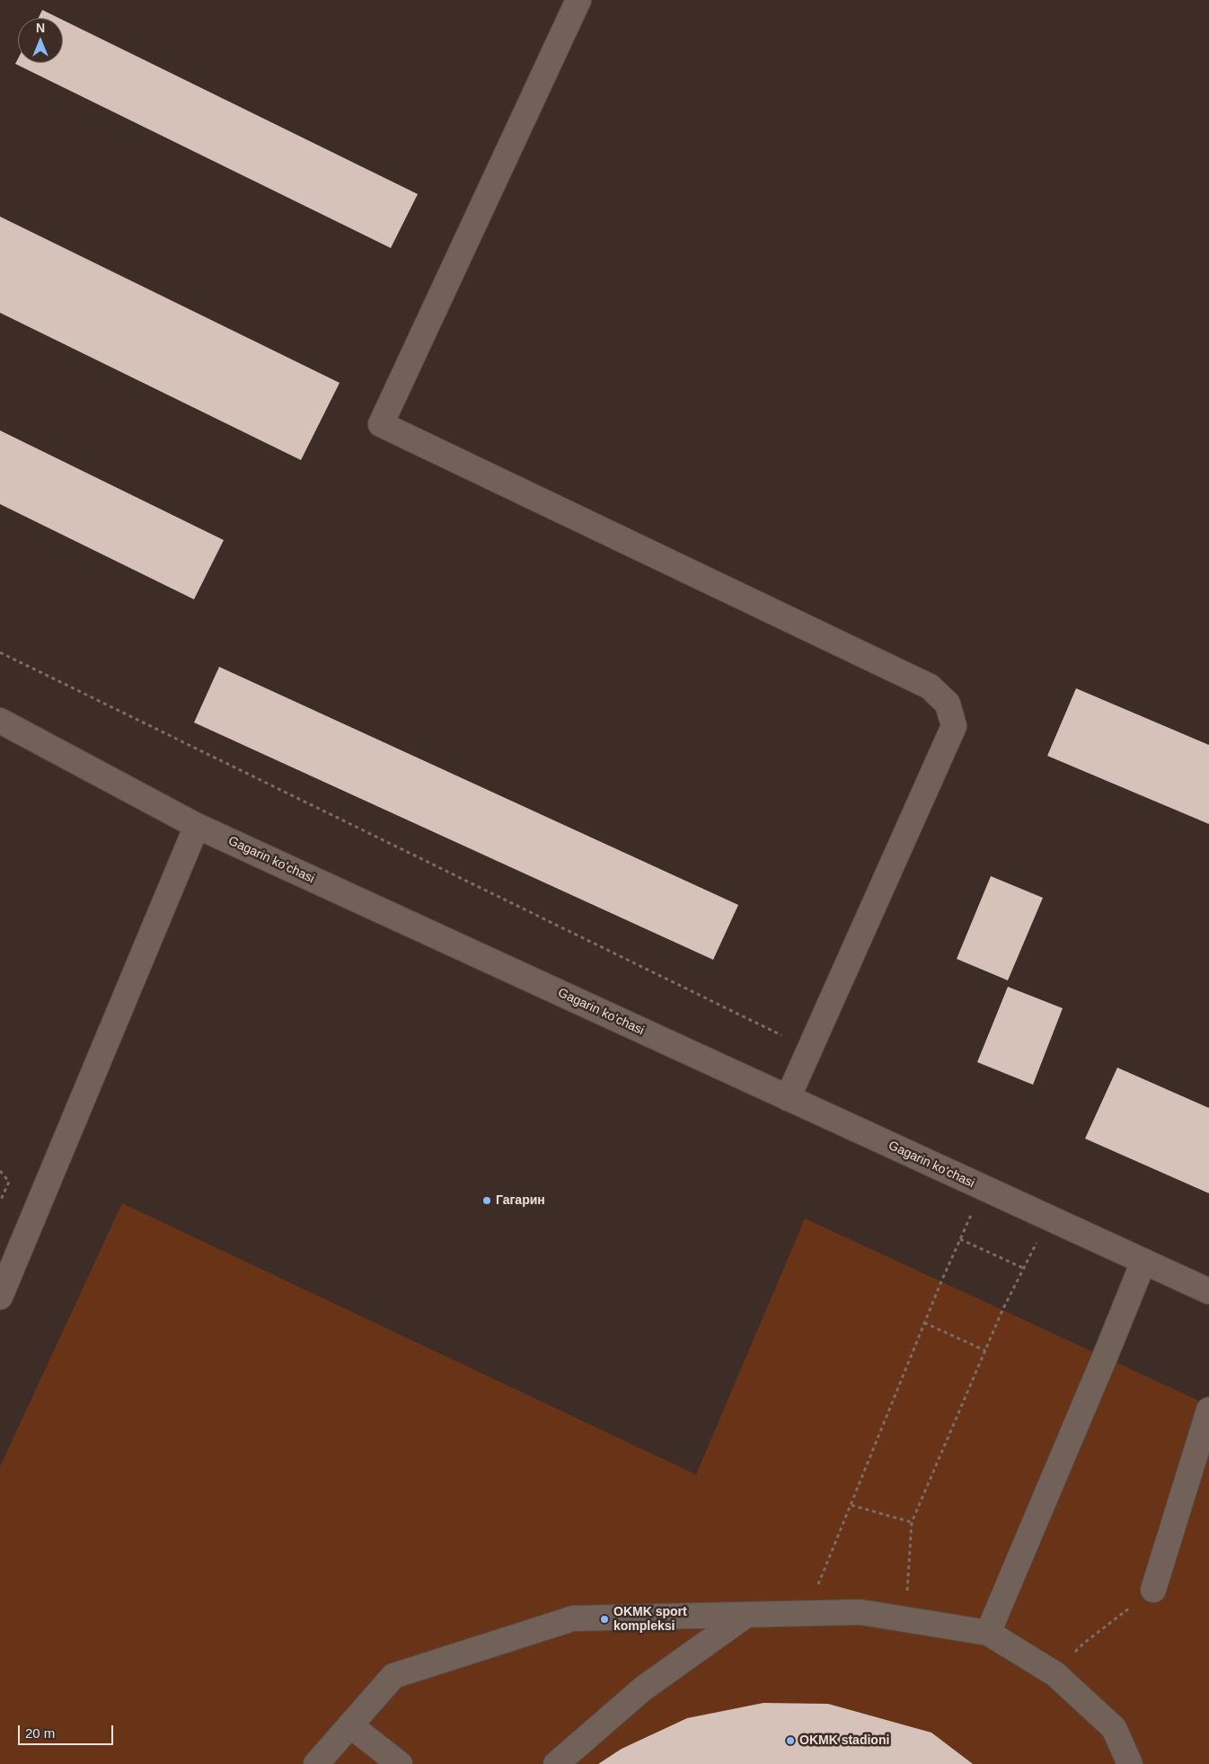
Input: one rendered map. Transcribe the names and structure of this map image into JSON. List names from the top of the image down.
{
  "streets": {
    "street": ["Gagarin ko'chasi"]
  },
  "places": ["Гагарин", "OKMK sport kompleksi", "OKMK stadioni"],
  "scale_bar": "20 m",
  "north": "top"
}
